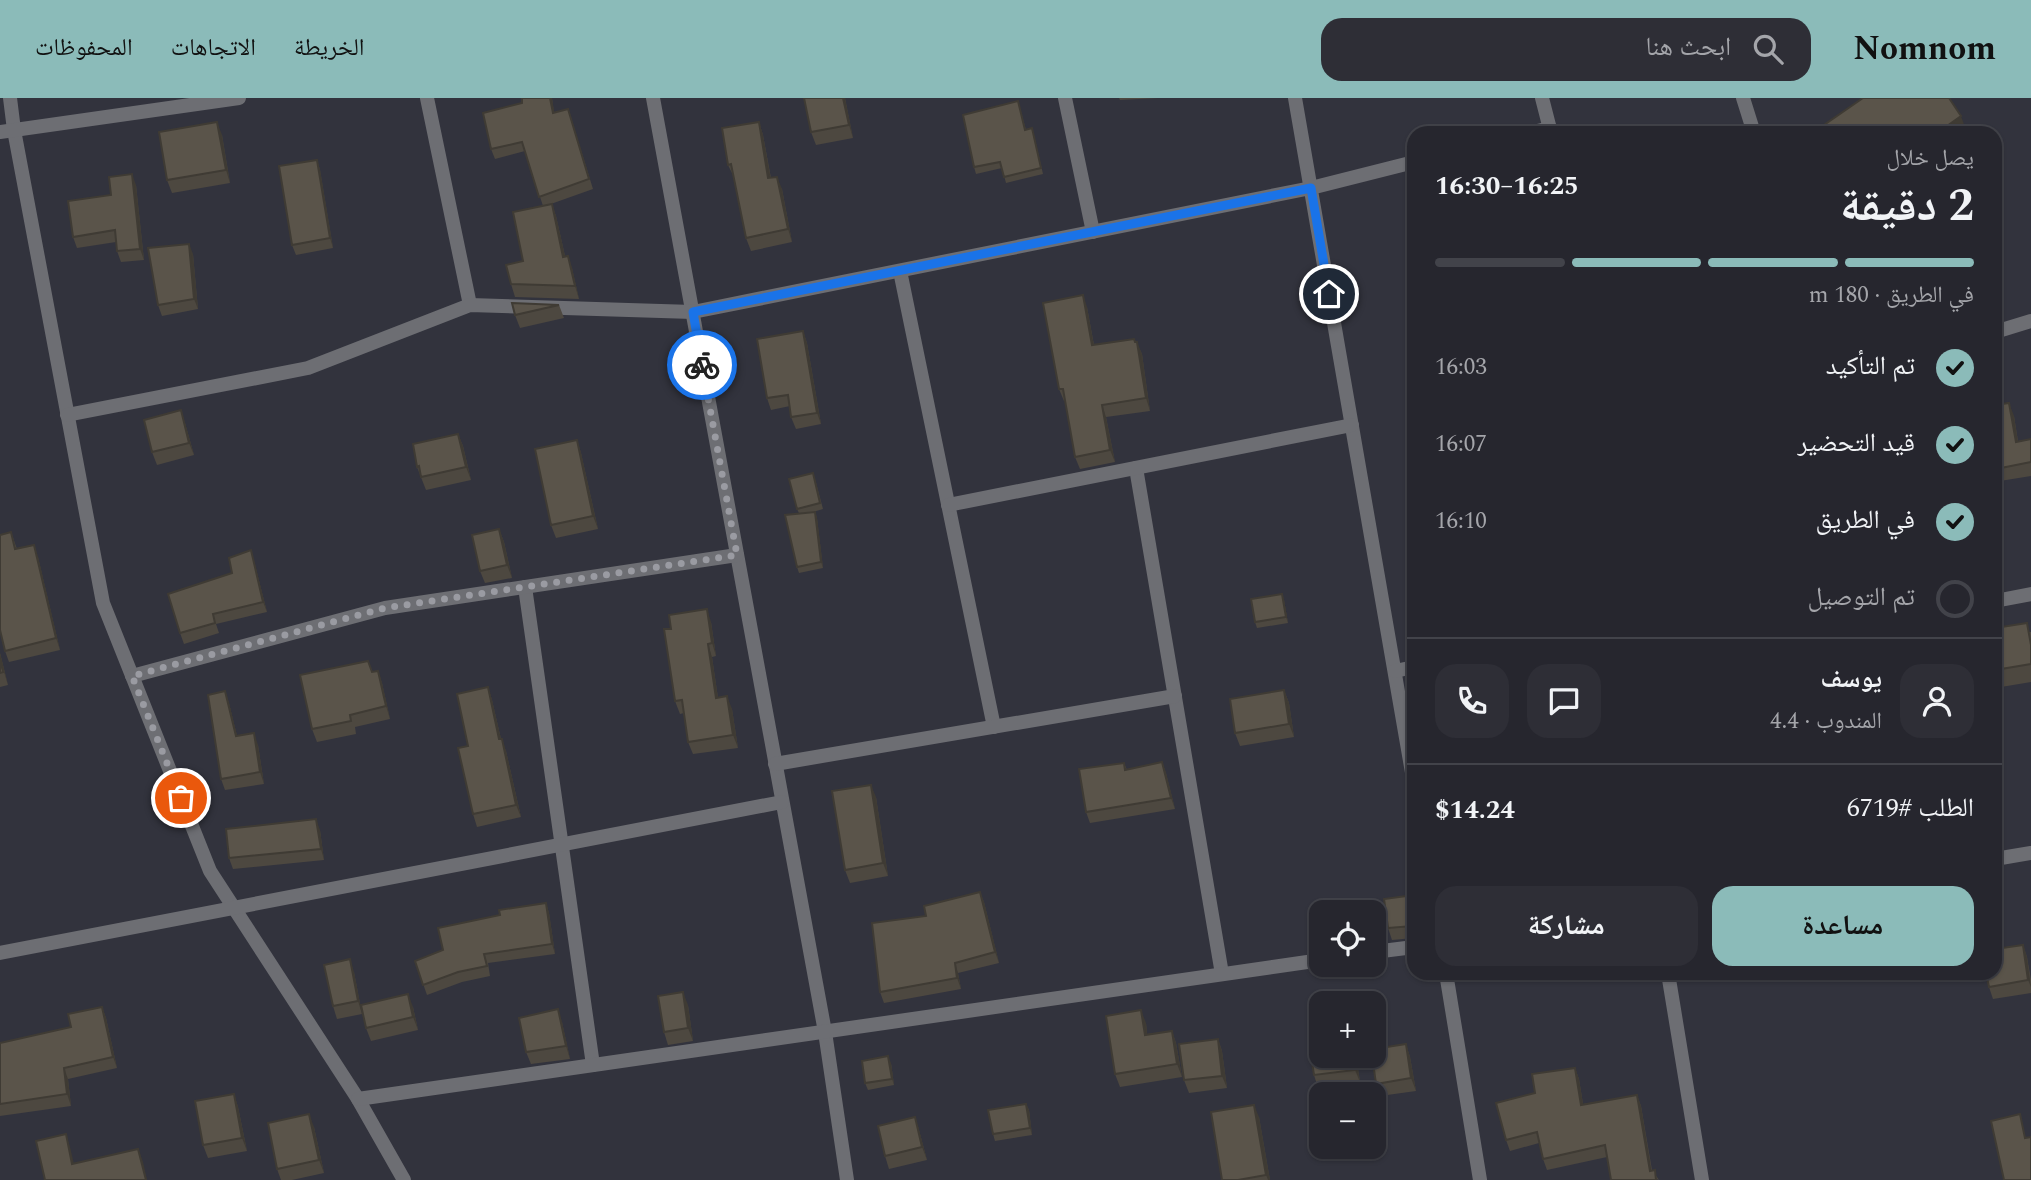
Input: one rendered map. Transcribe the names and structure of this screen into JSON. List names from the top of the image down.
{
  "page": {
    "header": "Nomnom",
    "search": "ابحث هنا",
    "nav": ["الخريطة", "الاتجاهات", "المحفوظات"],
    "heading": ["2 دقيقة", "يصل خلال", "16:25–16:30"],
    "panel": [
      "يوسف",
      "المندوب · 4.4",
      "الطلب #6719",
      "$14.24"
    ],
    "bar": "في الطريق · 180 m",
    "list": [
      ["تم التأكيد", "16:03"],
      ["قيد التحضير", "16:07"],
      ["في الطريق", "16:10"],
      "تم التوصيل"
    ],
    "buttons": ["مساعدة", "مشاركة"],
    "map_buttons": ["+", "−"]
  }
}
